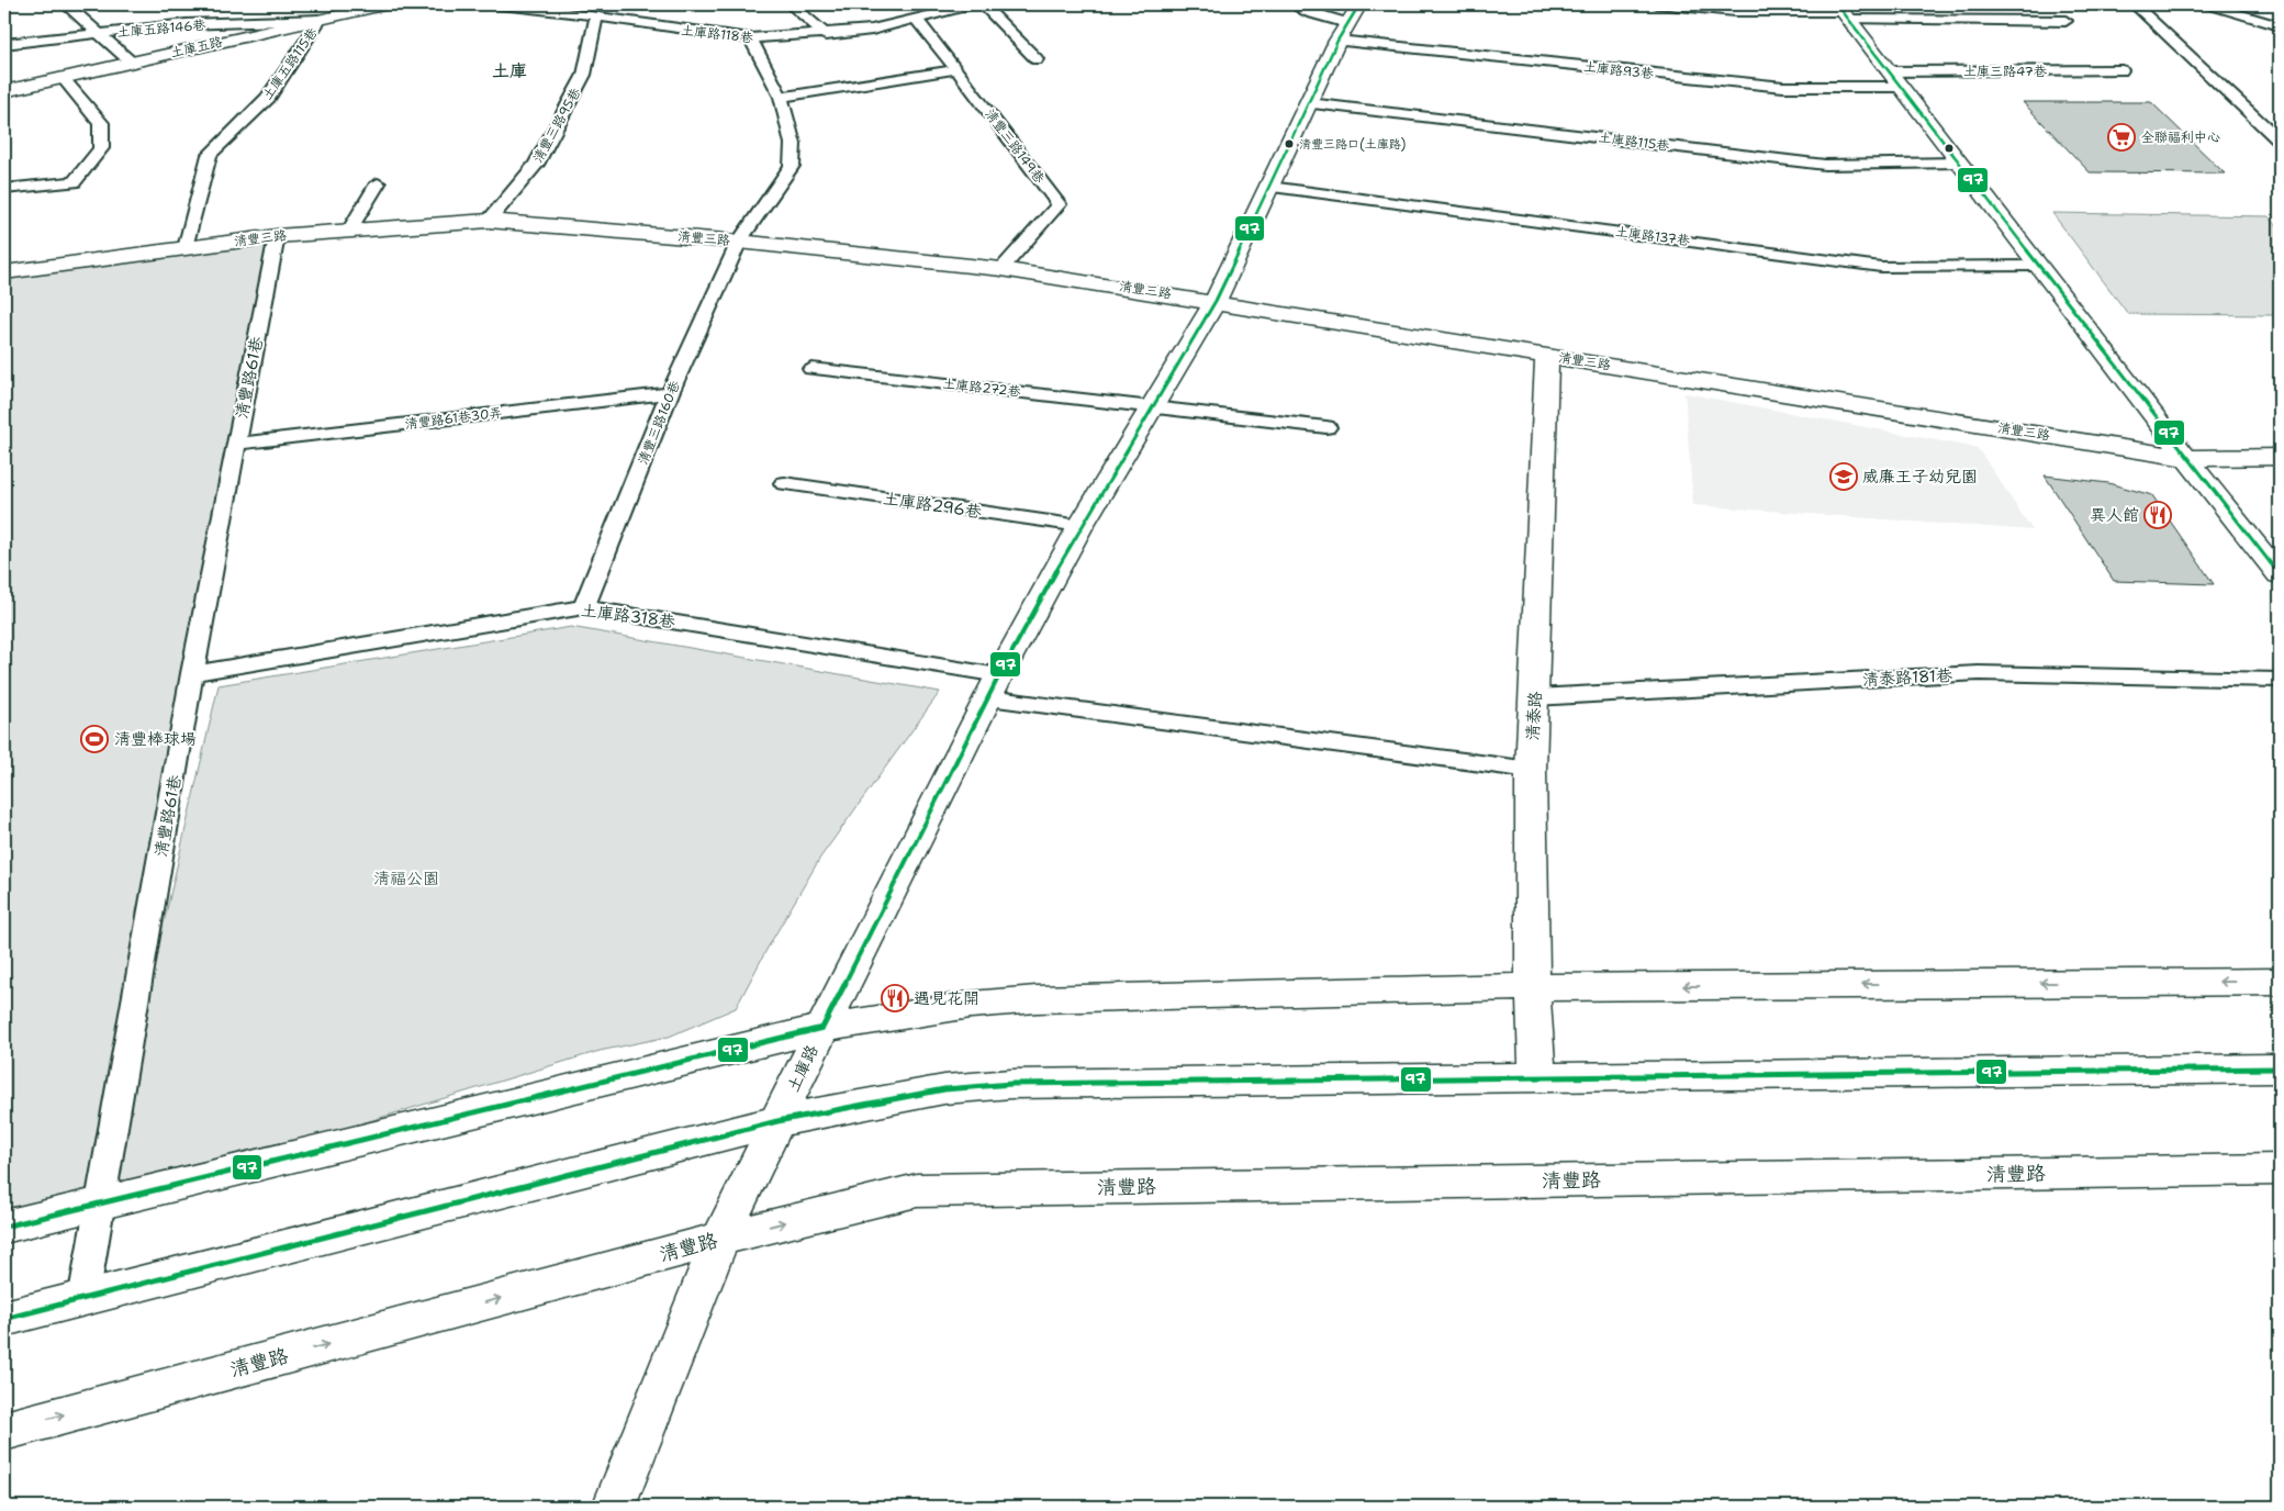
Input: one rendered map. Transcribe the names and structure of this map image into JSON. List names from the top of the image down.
{
  "streets": {
    "street": [
      "土庫五路",
      "清豐三路",
      "清泰路",
      "土庫路",
      "清豐路"
    ],
    "lane": [
      "土庫五路146巷",
      "土庫路118巷",
      "土庫五路115巷",
      "土庫路93巷",
      "土庫三路47巷",
      "清豐三路95巷",
      "土庫路115巷",
      "清豐三路149巷",
      "土庫路137巷",
      "清豐路61巷",
      "土庫路272巷",
      "清豐路61巷30弄",
      "清豐三路160巷",
      "土庫路296巷",
      "土庫路318巷",
      "清泰路181巷"
    ]
  },
  "crossings": [
    ["土庫五路146巷", "土庫五路"],
    ["土庫五路146巷", "土庫五路115巷"],
    ["土庫路118巷", "清豐三路95巷"],
    ["土庫路118巷", "清豐三路149巷"],
    ["土庫路118巷", "清豐三路160巷"],
    ["土庫五路", "土庫五路115巷"],
    ["土庫五路115巷", "清豐三路"],
    ["土庫路93巷", "土庫三路47巷"],
    ["土庫路93巷", "土庫路"],
    ["清豐三路95巷", "清豐三路"],
    ["土庫路115巷", "土庫路"],
    ["清豐三路149巷", "清豐三路"],
    ["土庫路137巷", "土庫路"],
    ["清豐三路", "清豐路61巷"],
    ["清豐三路", "清豐三路160巷"],
    ["清豐三路", "清泰路"],
    ["清豐三路", "土庫路"],
    ["清豐路61巷", "清豐路61巷30弄"],
    ["清豐路61巷", "土庫路318巷"],
    ["土庫路272巷", "土庫路"],
    ["清豐路61巷30弄", "清豐三路160巷"],
    ["清豐三路160巷", "土庫路318巷"],
    ["土庫路296巷", "土庫路"],
    ["土庫路318巷", "土庫路"],
    ["清泰路181巷", "清泰路"],
    ["土庫路", "清豐路"]
  ],
  "districts": ["土庫"],
  "parks": ["清福公園"],
  "places": {
    "supermarket": ["全聯福利中心"],
    "other": ["清豐三路口(土庫路)"],
    "school or university": ["威廉王子幼兒園"],
    "restaurant": ["異人館", "遇見花開"],
    "sports": ["清豐棒球場"]
  },
  "lines": ["transit line 97"]
}
